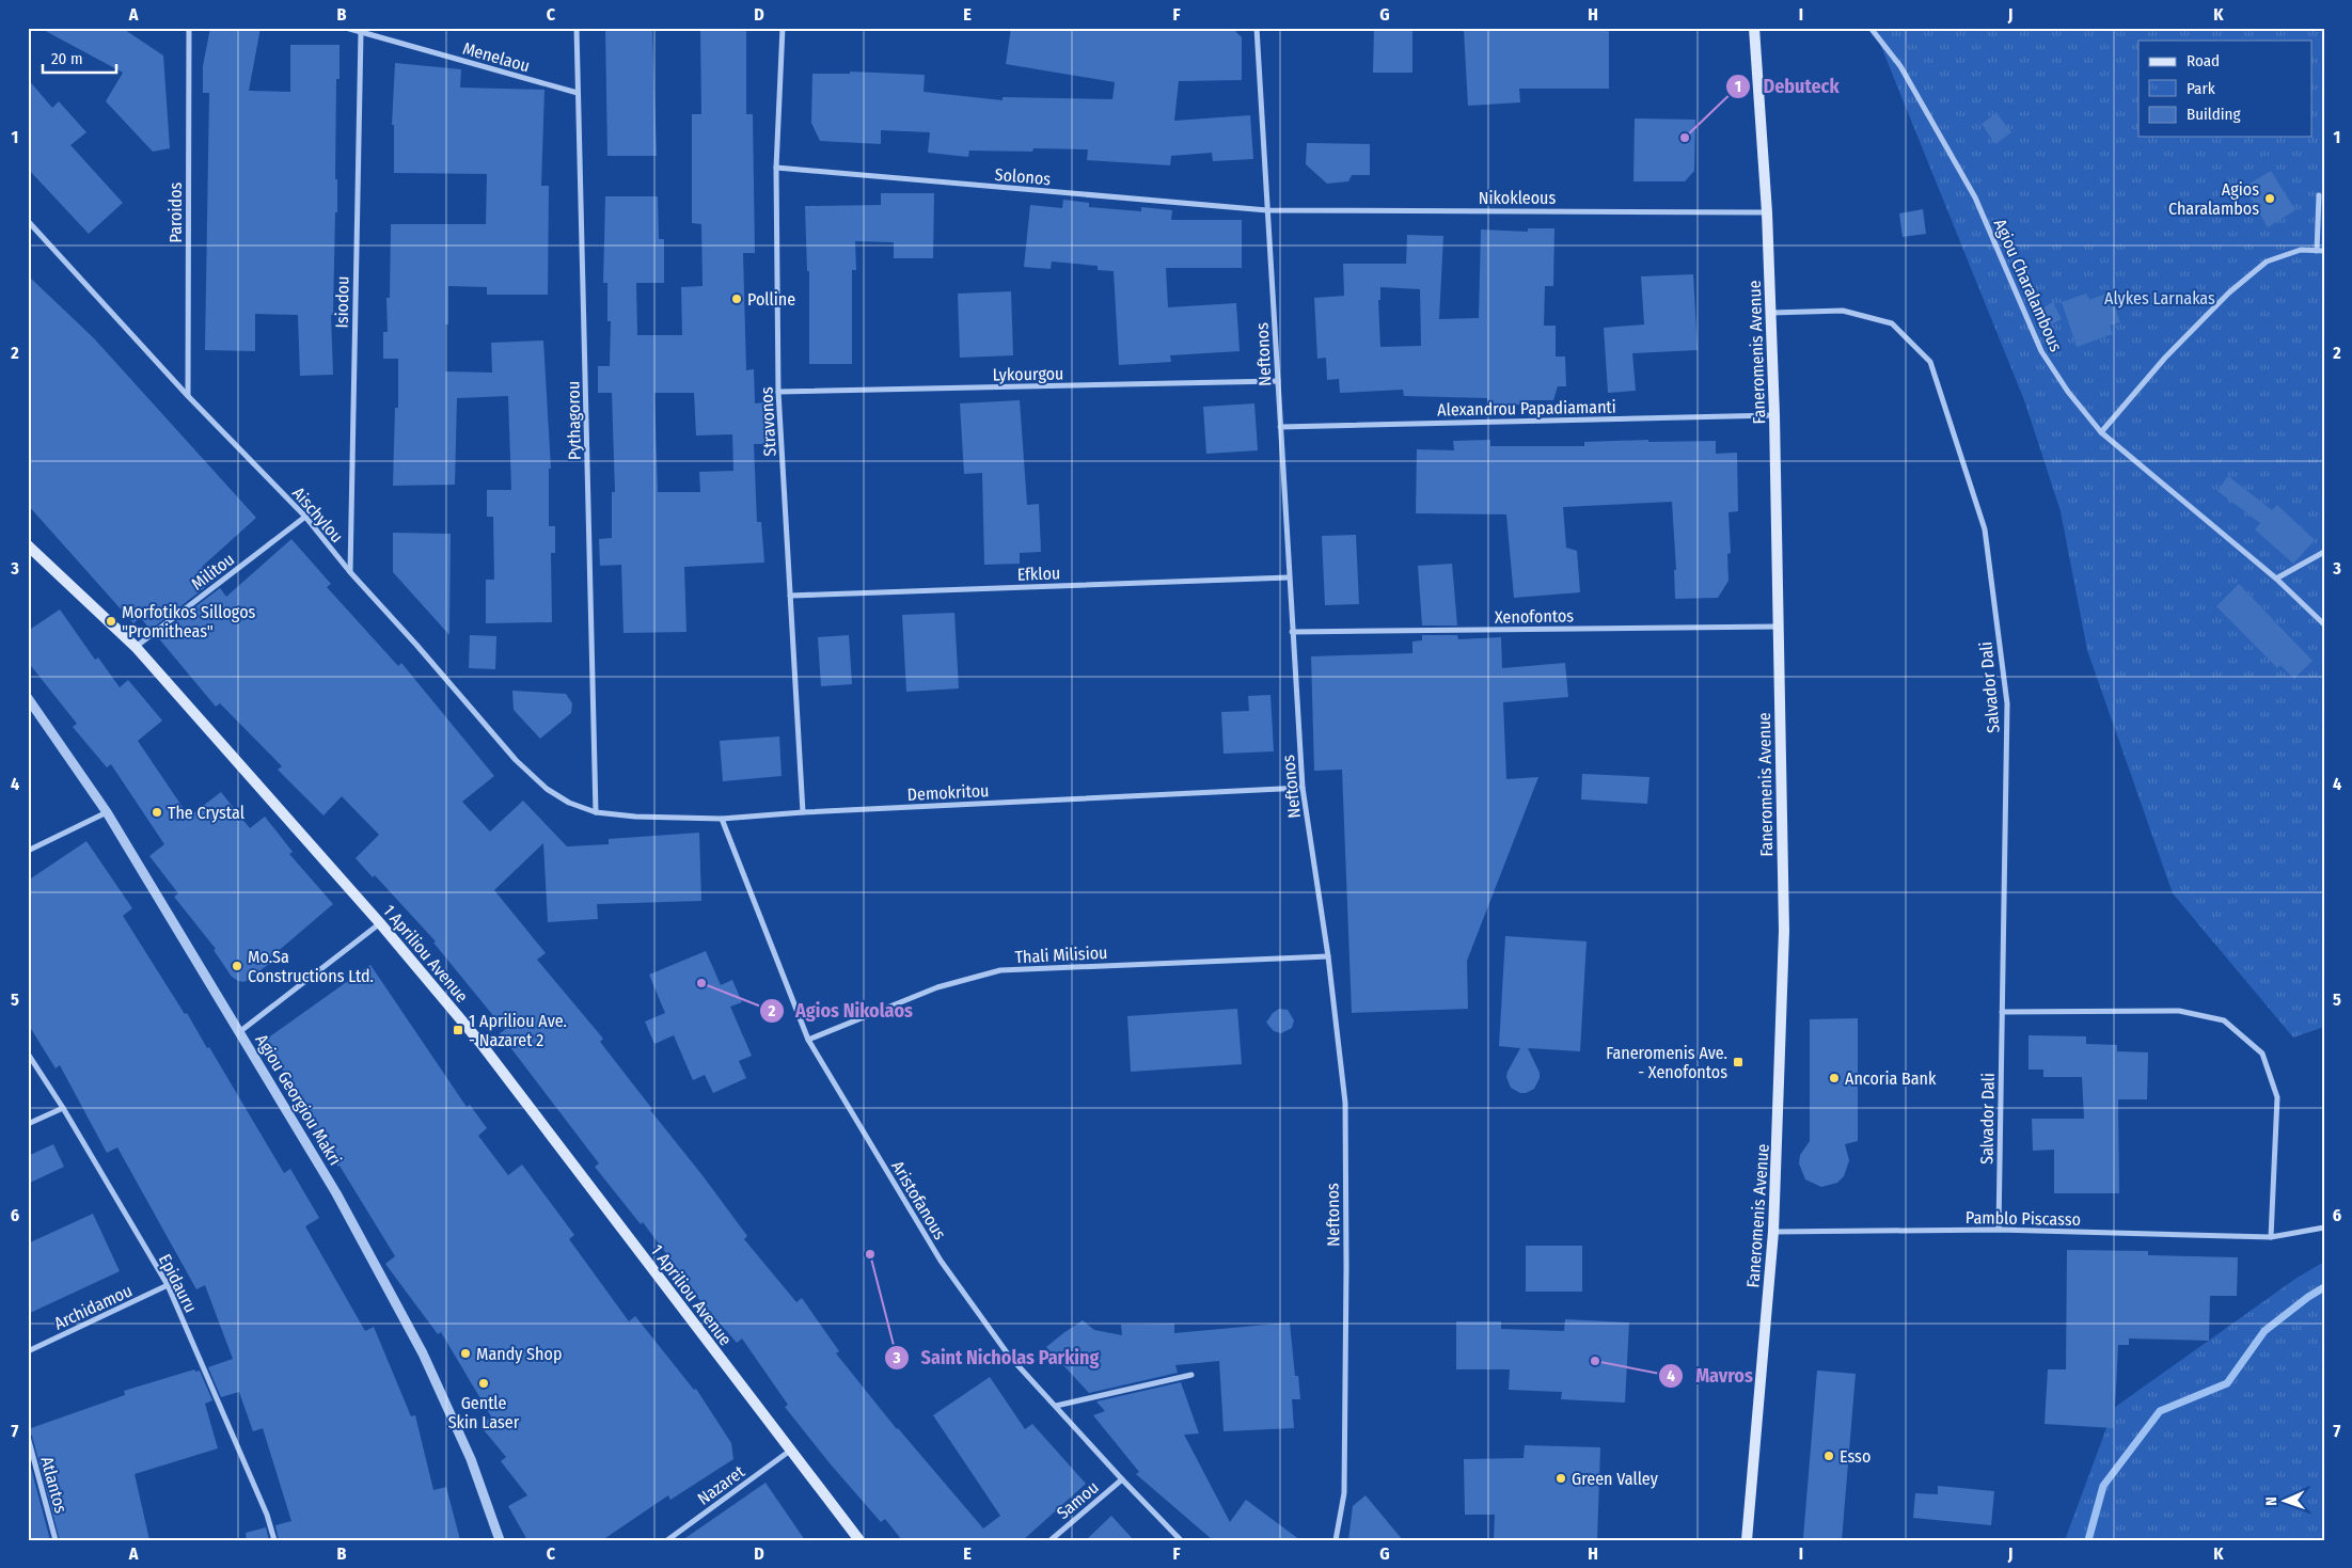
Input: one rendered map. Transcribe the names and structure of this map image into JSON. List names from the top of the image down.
{
  "streets": {
    "main road": ["Faneromenis Avenue", "1 Apriliou Avenue"],
    "street": [
      "Menelaou",
      "Solonos",
      "Nikokleous",
      "Paroidos",
      "Agiou Charalambous",
      "Isiodou",
      "Neftonos",
      "Lykourgou",
      "Alexandrou Papadiamanti",
      "Pythagorou",
      "Stravonos",
      "Aischylou",
      "Militou",
      "Efklou",
      "Xenofontos",
      "Salvador Dali",
      "Demokritou",
      "Thali Milisiou",
      "Agiou Georgiou Makri",
      "Aristofanous",
      "Pamblo Piscasso",
      "Epidauru",
      "Archidamou",
      "Atlantos",
      "Nazaret",
      "Samou"
    ]
  },
  "crossings": [
    ["Menelaou", "Isiodou"],
    ["Menelaou", "Pythagorou"],
    ["Solonos", "Nikokleous"],
    ["Solonos", "Neftonos"],
    ["Solonos", "Stravonos"],
    ["Nikokleous", "Faneromenis Avenue"],
    ["Nikokleous", "Neftonos"],
    ["Paroidos", "Aischylou"],
    ["Isiodou", "Aischylou"],
    ["Faneromenis Avenue", "Alexandrou Papadiamanti"],
    ["Faneromenis Avenue", "Xenofontos"],
    ["Faneromenis Avenue", "Salvador Dali"],
    ["Faneromenis Avenue", "Pamblo Piscasso"],
    ["Neftonos", "Lykourgou"],
    ["Neftonos", "Alexandrou Papadiamanti"],
    ["Neftonos", "Efklou"],
    ["Neftonos", "Xenofontos"],
    ["Neftonos", "Demokritou"],
    ["Neftonos", "Thali Milisiou"],
    ["Lykourgou", "Stravonos"],
    ["Pythagorou", "Aischylou"],
    ["Pythagorou", "Demokritou"],
    ["Stravonos", "Efklou"],
    ["Stravonos", "Demokritou"],
    ["Aischylou", "Militou"],
    ["Aischylou", "Demokritou"],
    ["Militou", "1 Apriliou Avenue"],
    ["Salvador Dali", "Pamblo Piscasso"],
    ["Demokritou", "Aristofanous"],
    ["1 Apriliou Avenue", "Nazaret"],
    ["Thali Milisiou", "Aristofanous"],
    ["Aristofanous", "Samou"],
    ["Epidauru", "Archidamou"]
  ],
  "parks": ["Alykes Larnakas"],
  "places": {
    "other": [
      "Debuteck",
      "Agios Charalambos",
      "Polline",
      "Morfotikos Sillogos \"Promitheas\"",
      "The Crystal",
      "Mo.Sa Constructions Ltd.",
      "Agios Nikolaos",
      "Ancoria Bank",
      "Saint Nicholas Parking",
      "Mandy Shop",
      "Mavros",
      "Gentle Skin Laser",
      "Esso",
      "Green Valley"
    ],
    "transit": ["1 Apriliou Ave. - Nazaret 2", "Faneromenis Ave. - Xenofontos"]
  },
  "legend": ["Road", "Park", "Building"],
  "scale_bar": "20 m",
  "north": "left",
  "grid": {
    "columns": [
      "A",
      "B",
      "C",
      "D",
      "E",
      "F",
      "G",
      "H",
      "I",
      "J",
      "K"
    ],
    "rows": [
      "1",
      "2",
      "3",
      "4",
      "5",
      "6",
      "7"
    ]
  }
}
